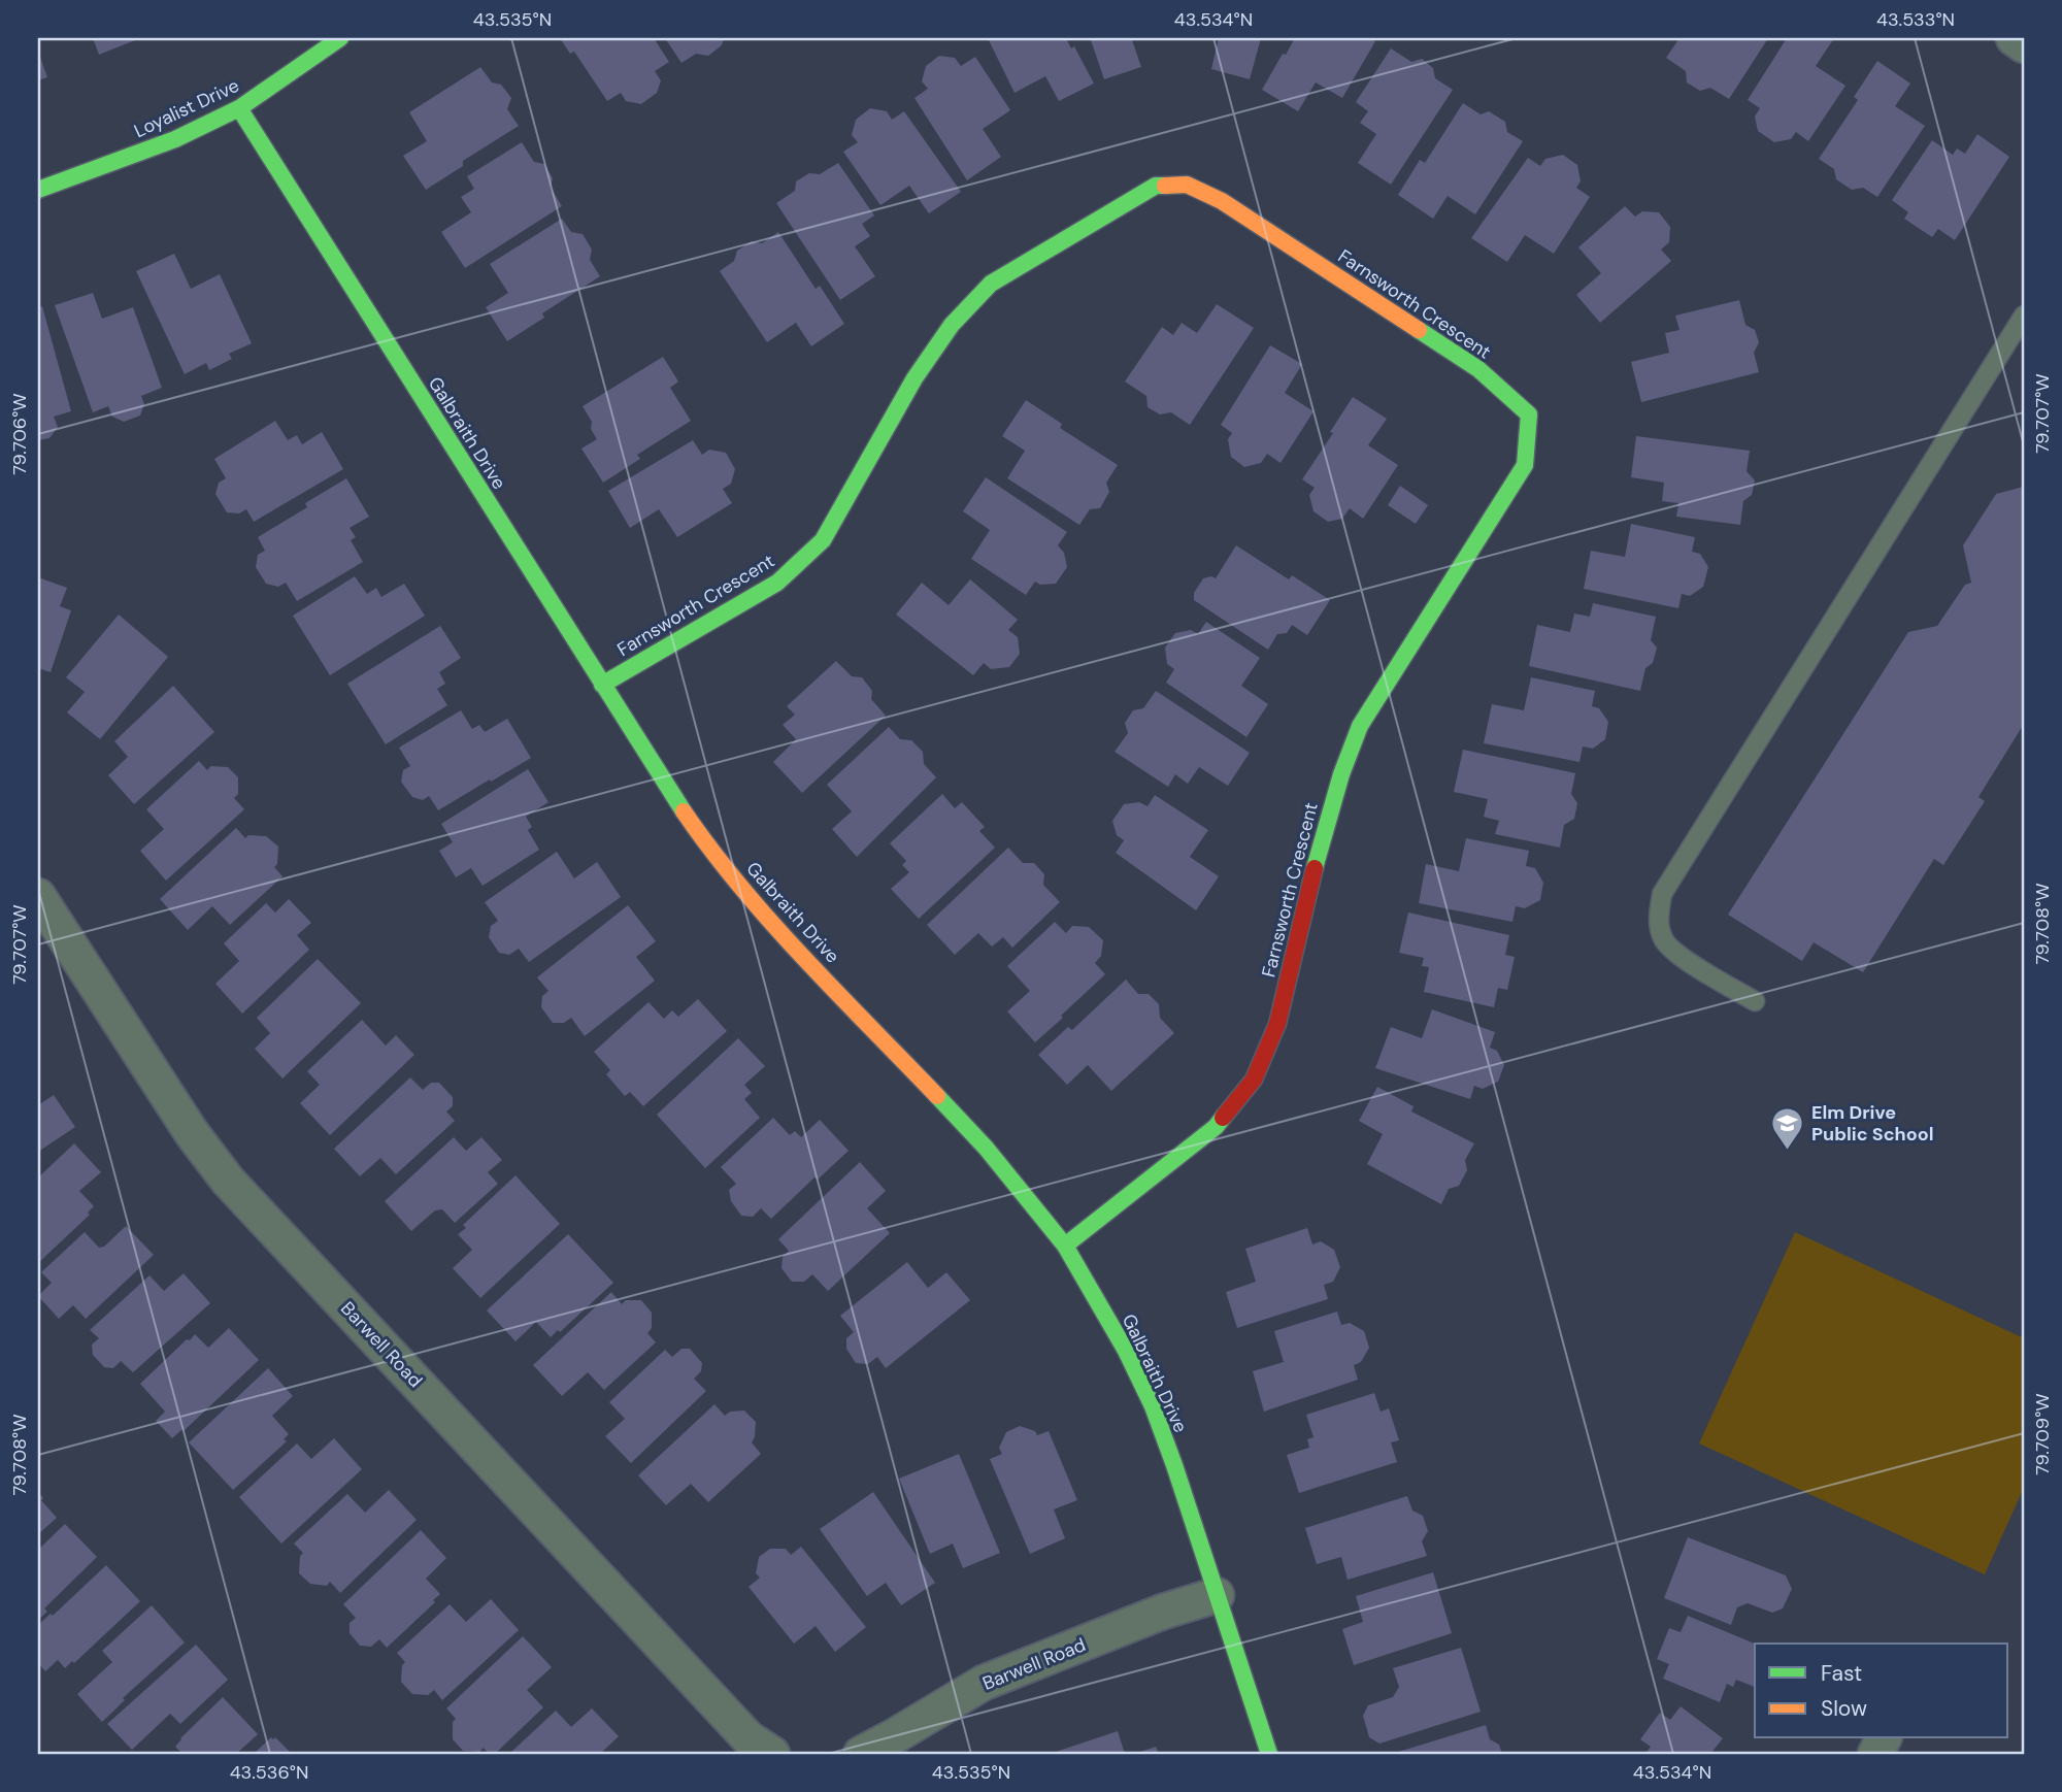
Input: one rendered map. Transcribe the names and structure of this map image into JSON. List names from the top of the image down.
{
  "streets": {
    "street": [
      "Loyalist Drive",
      "Farnsworth Crescent",
      "Galbraith Drive",
      "Barwell Road"
    ]
  },
  "crossings": [
    ["Loyalist Drive", "Galbraith Drive"],
    ["Farnsworth Crescent", "Galbraith Drive"],
    ["Galbraith Drive", "Barwell Road"]
  ],
  "places": {
    "school or university": ["Elm Drive Public School"]
  },
  "legend": ["Fast", "Slow"],
  "coordinates": [
    "43.535°N",
    "43.534°N",
    "43.533°N",
    "79.707°W",
    "79.706°W",
    "79.708°W",
    "79.709°W",
    "43.536°N"
  ]
}
